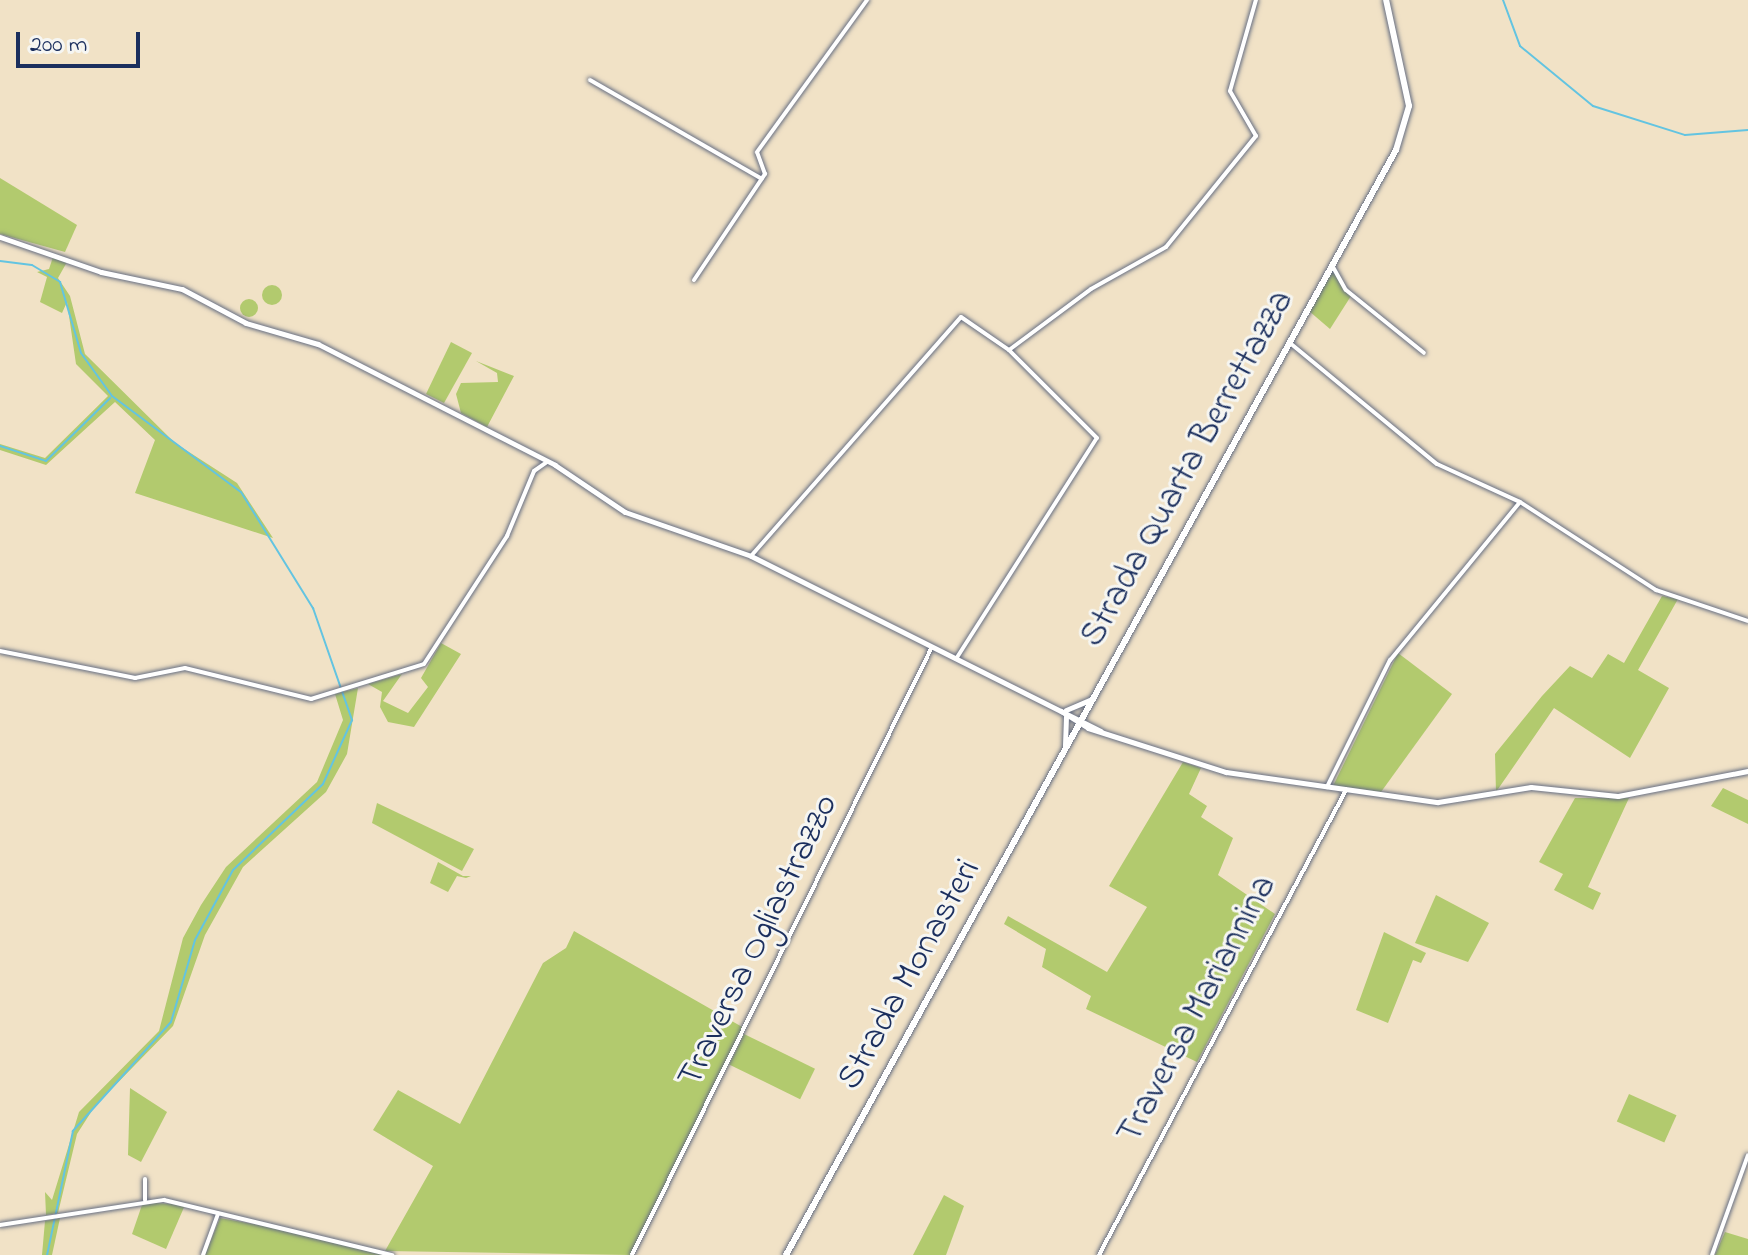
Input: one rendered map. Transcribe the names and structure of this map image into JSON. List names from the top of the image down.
{
  "streets": {
    "main road": ["Strada Quarta Berrettazza", "Strada Monasteri"],
    "street": ["Traversa Ogliastrazzo", "Traversa Mariannina"]
  },
  "crossings": [
    ["Strada Quarta Berrettazza", "Strada Monasteri"]
  ],
  "scale_bar": "200 m"
}
